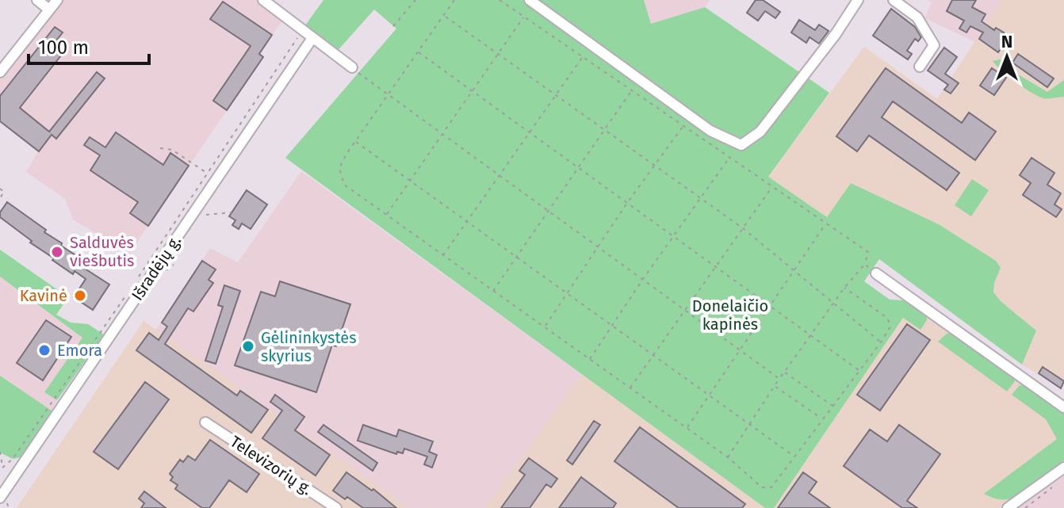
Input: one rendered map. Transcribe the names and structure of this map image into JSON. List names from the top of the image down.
{
  "streets": {
    "street": ["Išradėjų g.", "Televizorių g."]
  },
  "parks": ["Donelaičio kapinės"],
  "places": [
    "Salduvės viešbutis",
    "Kavinė",
    "Gėlininkystės skyrius",
    "Emora"
  ],
  "scale_bar": "100 m",
  "north": "top"
}
